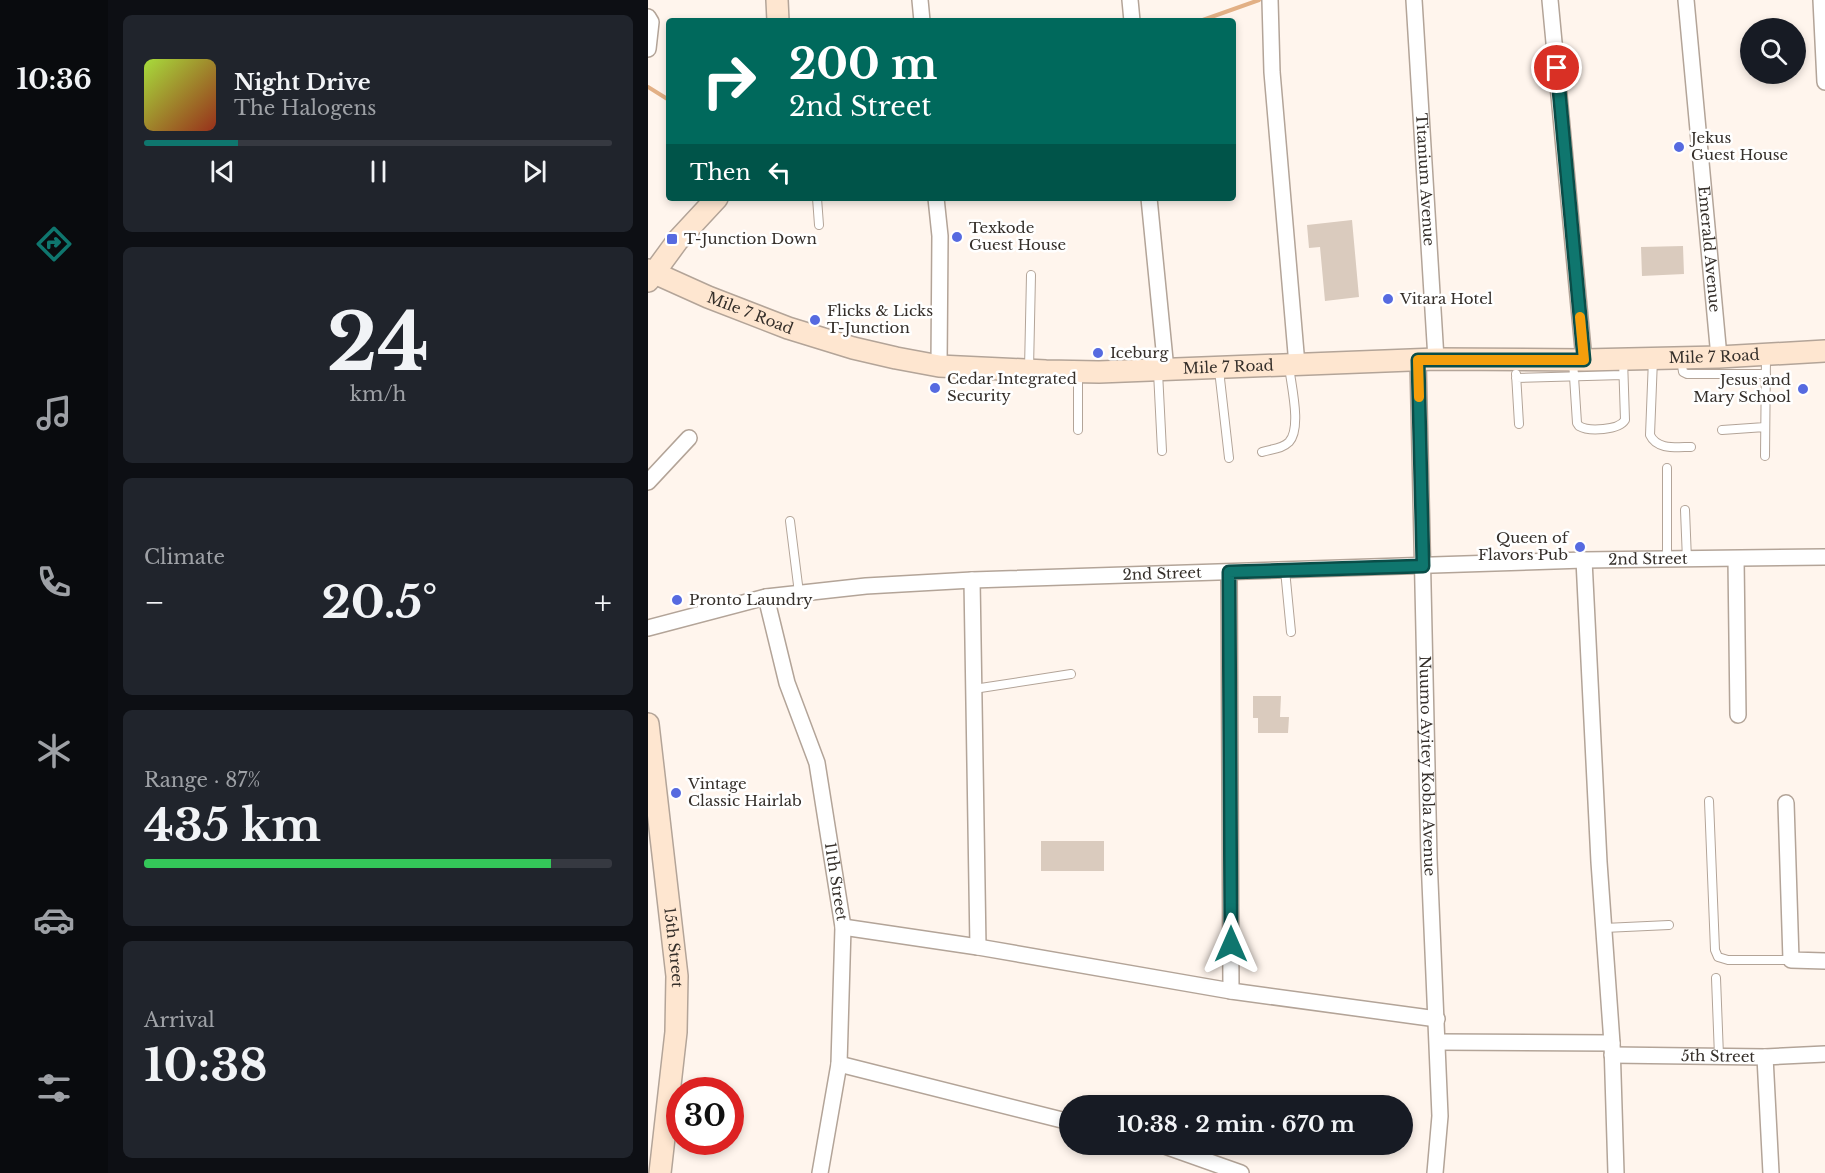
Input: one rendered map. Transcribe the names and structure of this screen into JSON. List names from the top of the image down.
{
  "streets": {
    "street": [
      "Titanium Avenue",
      "Emerald Avenue",
      "Mile 7 Road",
      "2nd Street",
      "Nuumo Ayitey Kobla Avenue",
      "11th Street",
      "15th Street",
      "5th Street"
    ]
  },
  "crossings": [
    ["Titanium Avenue", "Mile 7 Road"],
    ["Titanium Avenue", "Nuumo Ayitey Kobla Avenue"],
    ["Emerald Avenue", "Mile 7 Road"],
    ["Mile 7 Road", "Nuumo Ayitey Kobla Avenue"],
    ["2nd Street", "Nuumo Ayitey Kobla Avenue"],
    ["2nd Street", "11th Street"],
    ["Nuumo Ayitey Kobla Avenue", "5th Street"]
  ],
  "places": {
    "other": [
      "Jekus Guest House",
      "Texkode Guest House",
      "Vitara Hotel",
      "Flicks & Licks T-Junction",
      "Iceburg",
      "Cedar Integrated Security",
      "Jesus and Mary School",
      "Queen of Flavors Pub",
      "Pronto Laundry",
      "Vintage Classic Hairlab"
    ],
    "transit": ["T-Junction Down"]
  },
  "page": {
    "tabs": "10:36",
    "turn": ["200 m", "2nd Street"],
    "song": ["Night Drive", "The Halogens"],
    "then": "Then",
    "tile": [
      ["24", "km/h"],
      "Climate",
      ["Range · 87%", "435 km"],
      ["Arrival", "10:38"]
    ],
    "heat": ["−", "20.5°", "+"],
    "limit": "30",
    "trip": "10:38 · 2 min · 670 m"
  }
}
